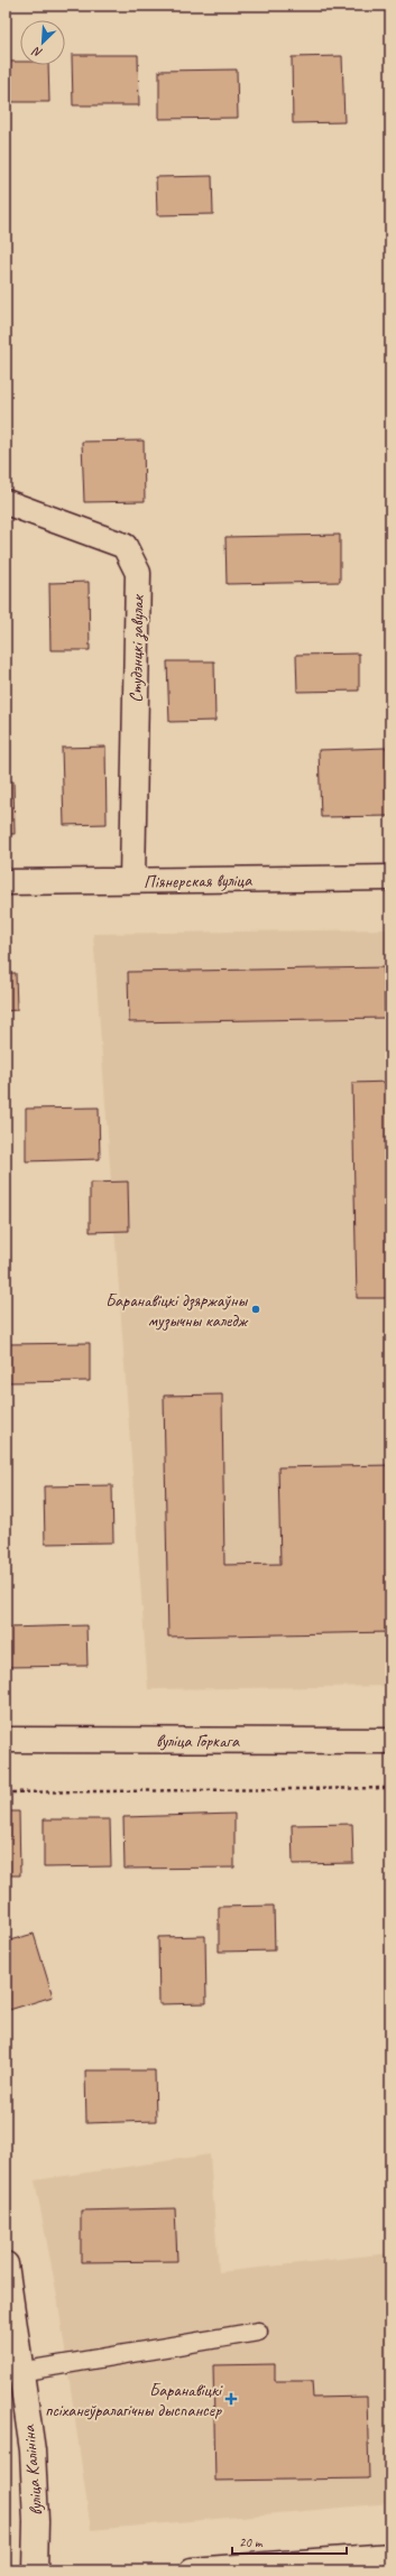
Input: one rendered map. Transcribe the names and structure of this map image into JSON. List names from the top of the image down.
{
  "streets": {
    "street": [
      "Студэнцкі завулак",
      "Піянерская вуліца",
      "вуліца Горкага",
      "вуліца Калініна"
    ]
  },
  "crossings": [
    ["Студэнцкі завулак", "Піянерская вуліца"]
  ],
  "places": {
    "other": ["Баранавіцкі дзяржаўны музычны каледж"],
    "health": ["Баранавіцкі псіханеўралагічны дыспансер"]
  },
  "scale_bar": "20 m",
  "north": "bottom left"
}
